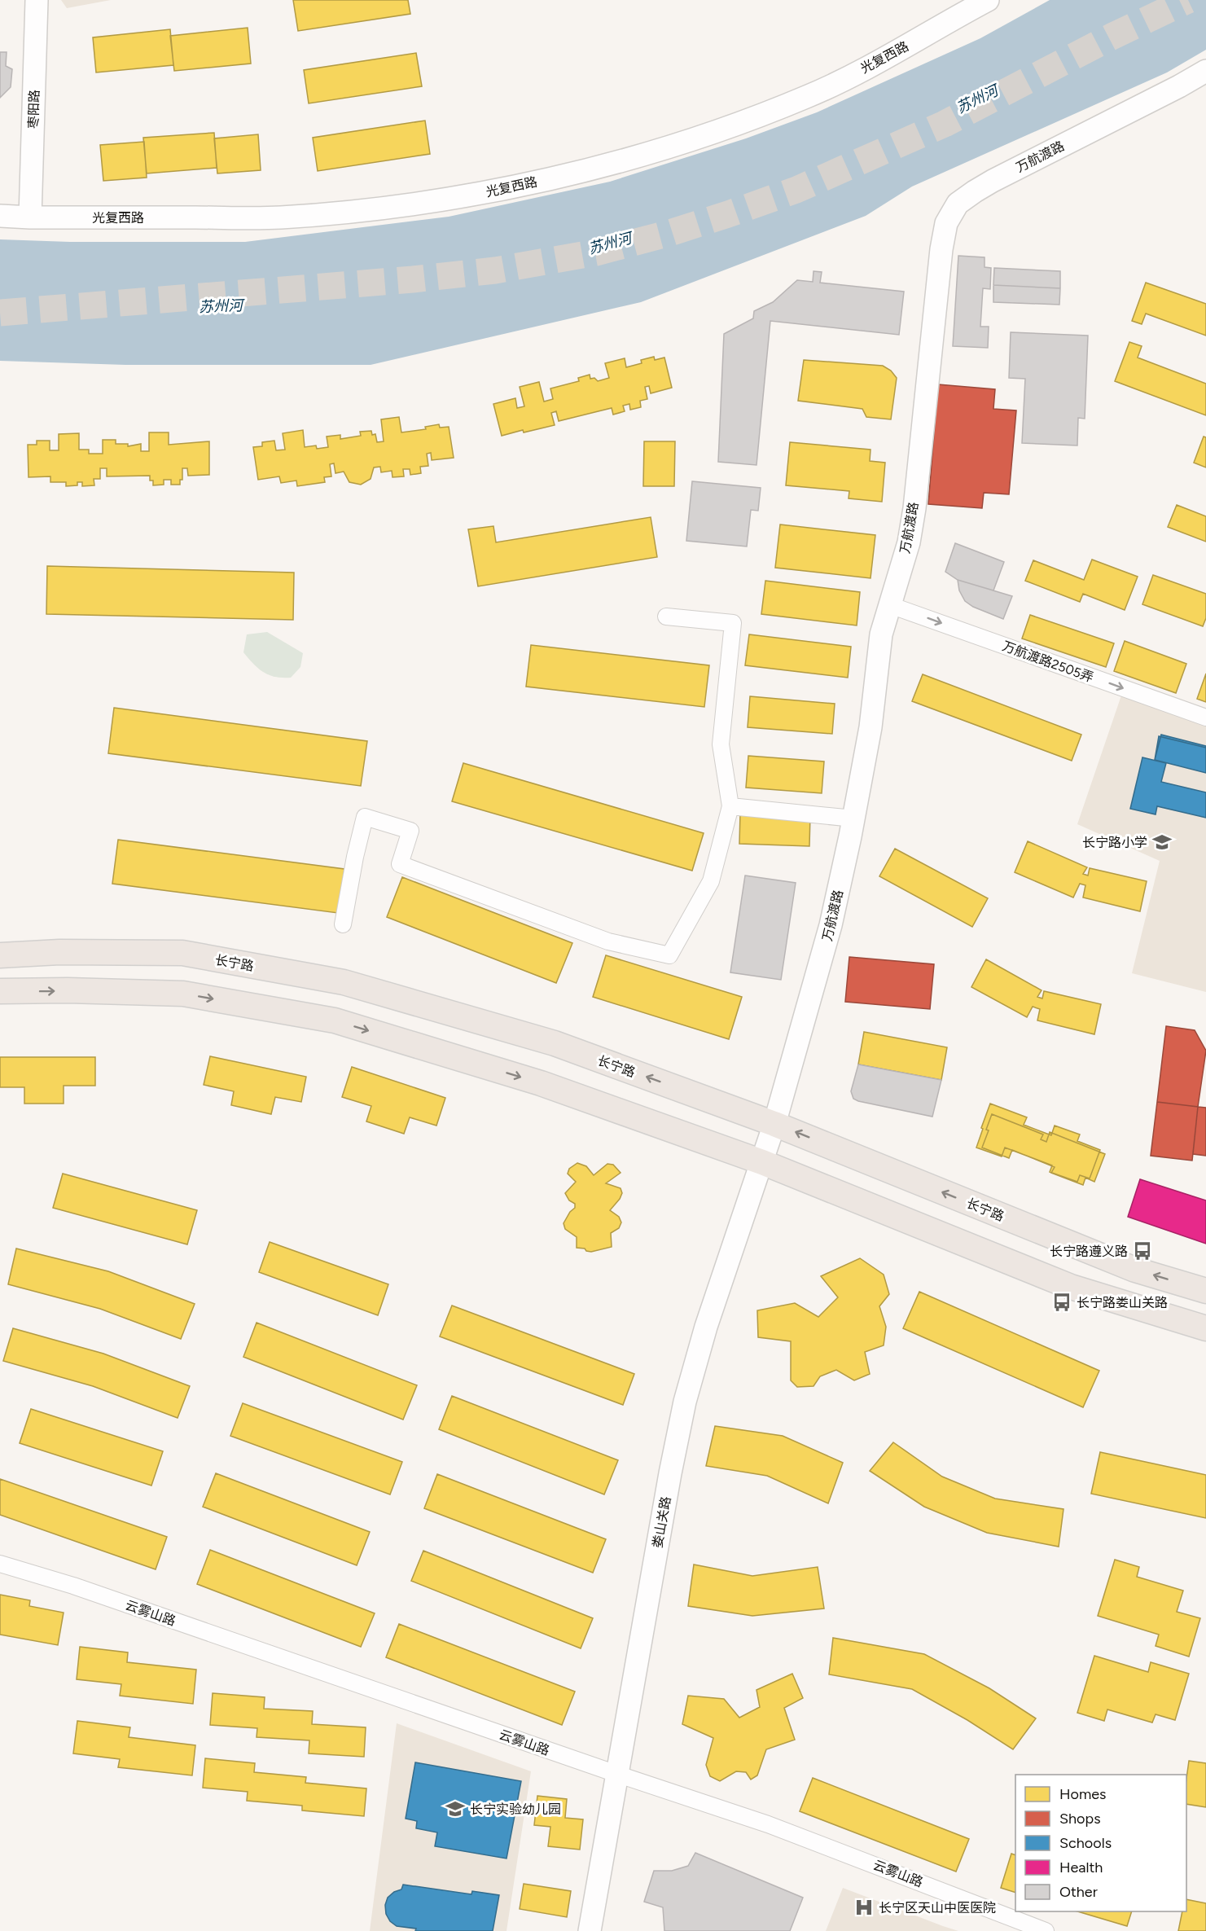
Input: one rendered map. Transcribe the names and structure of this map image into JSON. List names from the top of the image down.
{
  "streets": {
    "main road": ["长宁路"],
    "street": [
      "光复西路",
      "枣阳路",
      "万航渡路",
      "万航渡路2505弄",
      "娄山关路",
      "云雾山路"
    ]
  },
  "crossings": [
    ["光复西路", "枣阳路"],
    ["万航渡路", "万航渡路2505弄"],
    ["万航渡路", "长宁路"],
    ["万航渡路", "娄山关路"],
    ["长宁路", "娄山关路"],
    ["娄山关路", "云雾山路"]
  ],
  "one_way": ["万航渡路2505弄"],
  "water": ["苏州河"],
  "places": {
    "school or university": ["长宁路小学", "长宁实验幼儿园"],
    "bus stop": ["长宁路遵义路", "长宁路娄山关路"],
    "hospital": ["长宁区天山中医医院"]
  },
  "legend": [
    "Homes",
    "Shops",
    "Schools",
    "Health",
    "Other"
  ]
}
